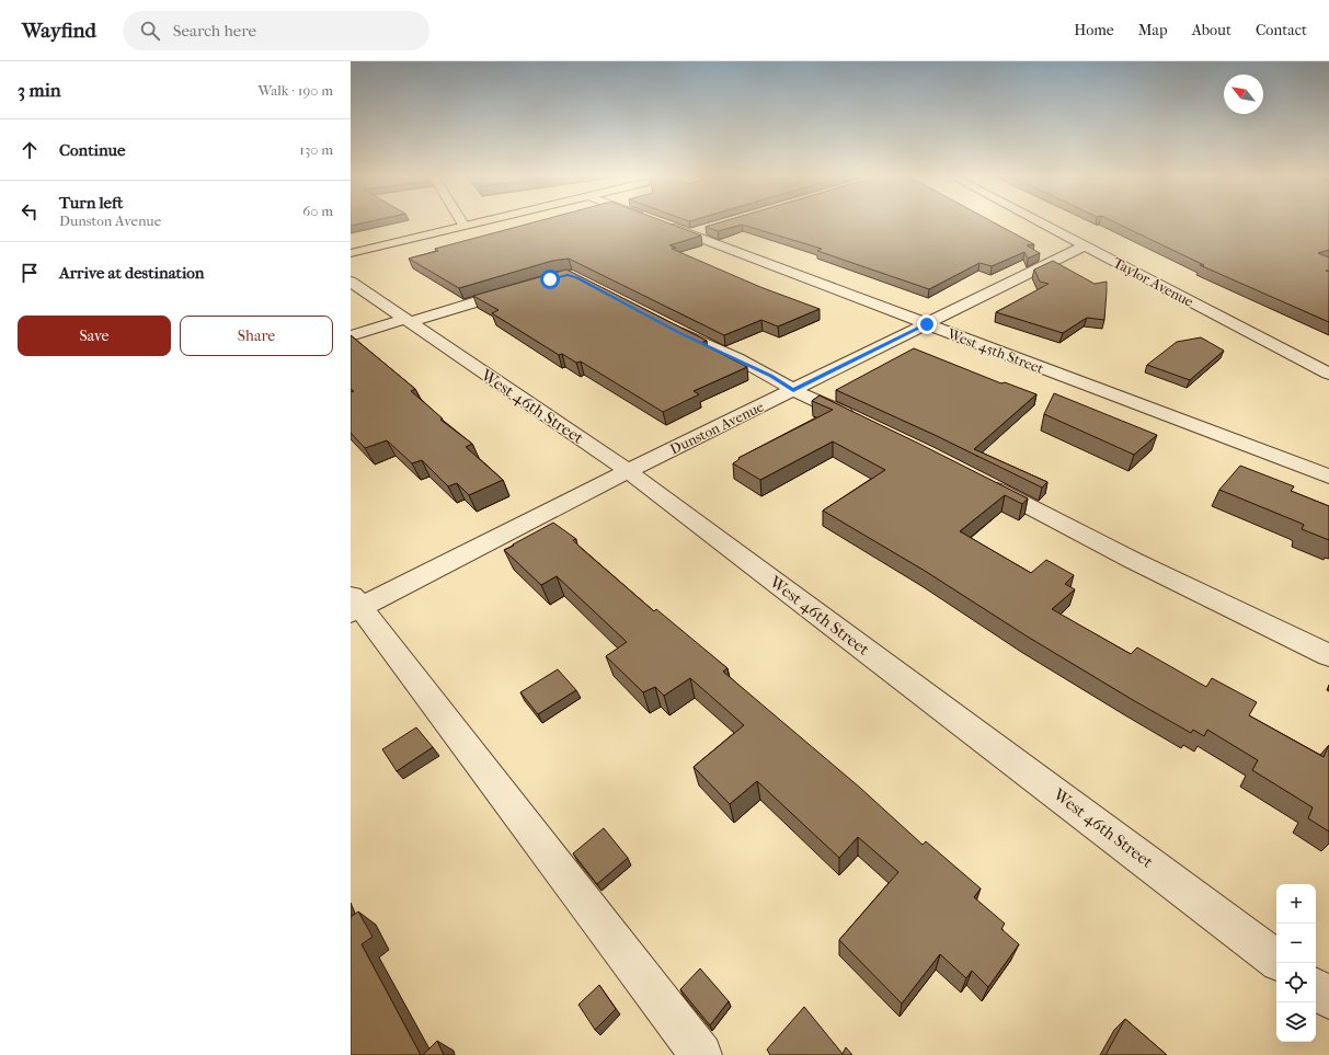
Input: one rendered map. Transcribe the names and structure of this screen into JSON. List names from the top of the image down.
{
  "streets": {
    "street": [
      "Taylor Avenue",
      "West 45th Street",
      "West 46th Street",
      "Dunston Avenue"
    ]
  },
  "crossings": [
    ["Taylor Avenue", "Dunston Avenue"],
    ["West 45th Street", "Dunston Avenue"],
    ["West 46th Street", "Dunston Avenue"]
  ],
  "north": "top left",
  "page": {
    "header": "Wayfind",
    "search": "Search here",
    "nav": [
      "Home",
      "Map",
      "About",
      "Contact"
    ],
    "heading": ["3 min", "Walk · 190 m"],
    "list": [
      ["Continue", "130 m"],
      ["Turn left", "Dunston Avenue", "60 m"],
      "Arrive at destination"
    ],
    "buttons": ["Save", "Share"],
    "map_buttons": ["+", "−"]
  }
}
